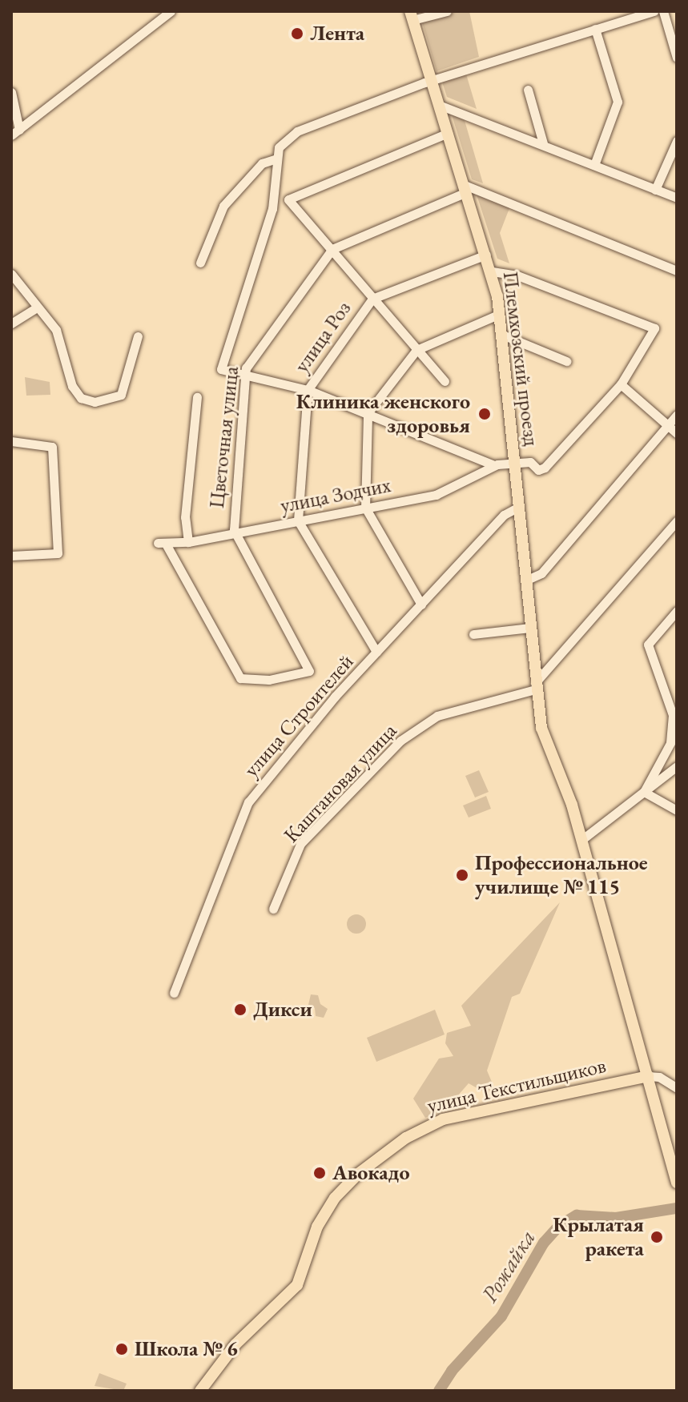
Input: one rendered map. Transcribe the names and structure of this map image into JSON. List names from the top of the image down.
{
  "streets": {
    "main road": ["Племхозский проезд", "улица Текстильщиков"],
    "street": [
      "улица Роз",
      "Цветочная улица",
      "улица Зодчих",
      "улица Строителей",
      "Каштановая улица"
    ]
  },
  "crossings": [
    ["улица Роз", "Племхозский проезд"],
    ["улица Роз", "улица Зодчих"],
    ["Племхозский проезд", "улица Зодчих"],
    ["Племхозский проезд", "улица Строителей"],
    ["Племхозский проезд", "Каштановая улица"],
    ["Цветочная улица", "улица Зодчих"]
  ],
  "water": ["Рожайка"],
  "places": [
    "Лента",
    "Клиника женского здоровья",
    "Профессиональное училище № 115",
    "Дикси",
    "Авокадо",
    "Крылатая ракета",
    "Школа № 6"
  ]
}
